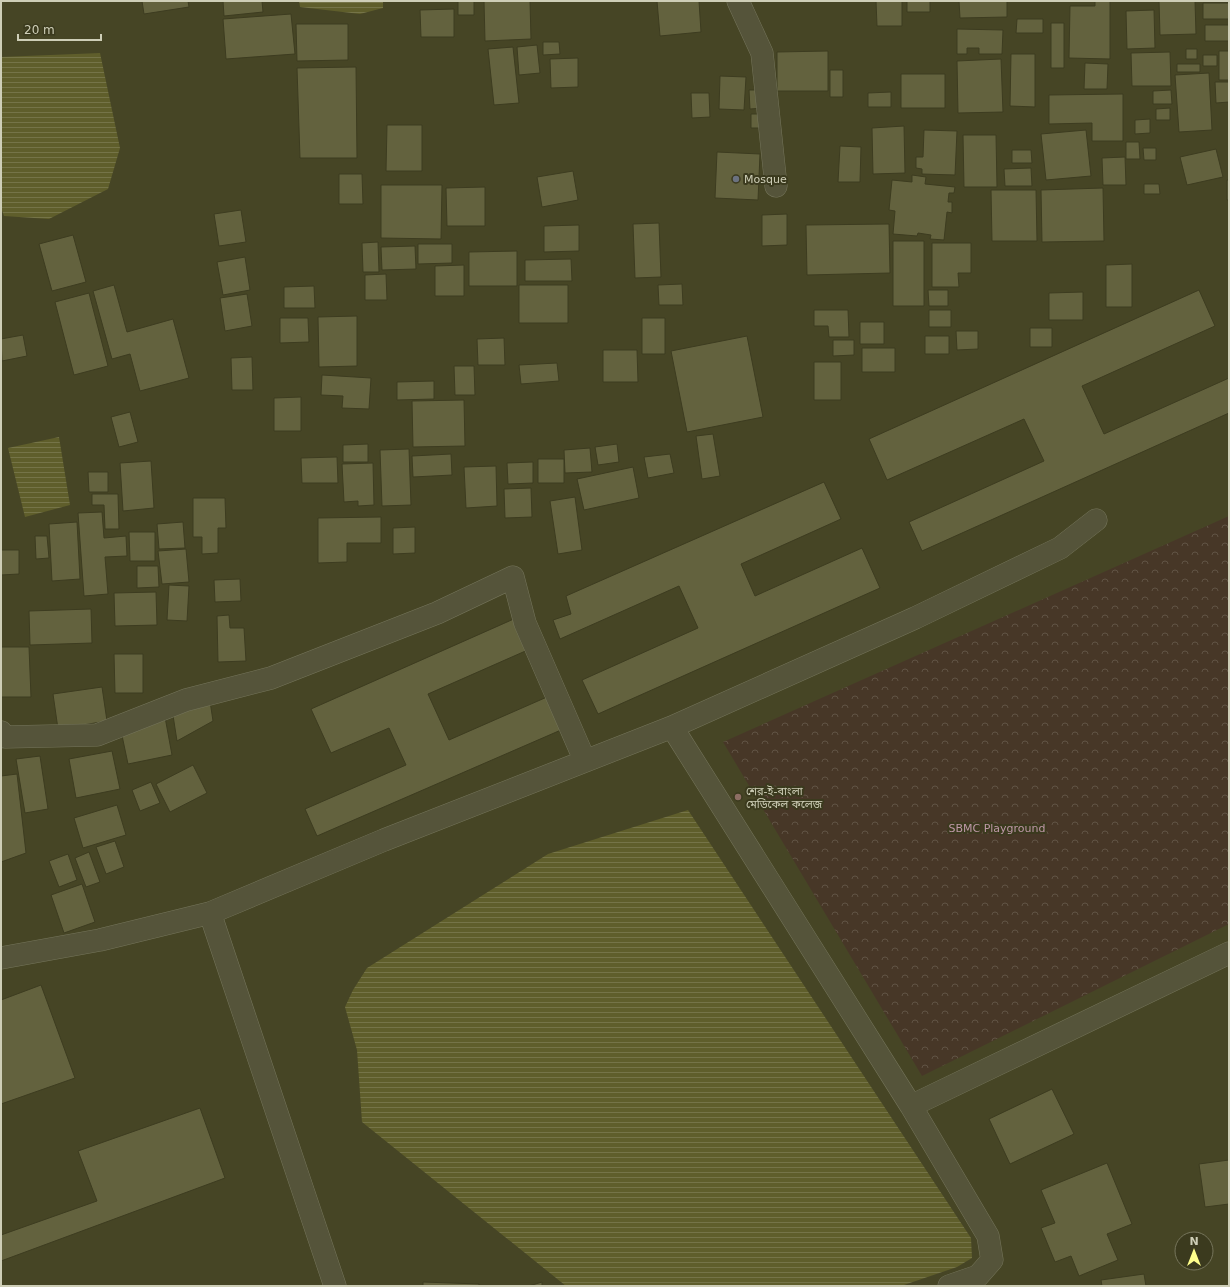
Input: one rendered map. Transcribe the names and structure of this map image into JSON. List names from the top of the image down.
{
  "parks": ["SBMC Playground"],
  "places": ["Mosque", "শের-ই-বাংলা মেডিকেল কলেজ"],
  "scale_bar": "20 m",
  "north": "top"
}
